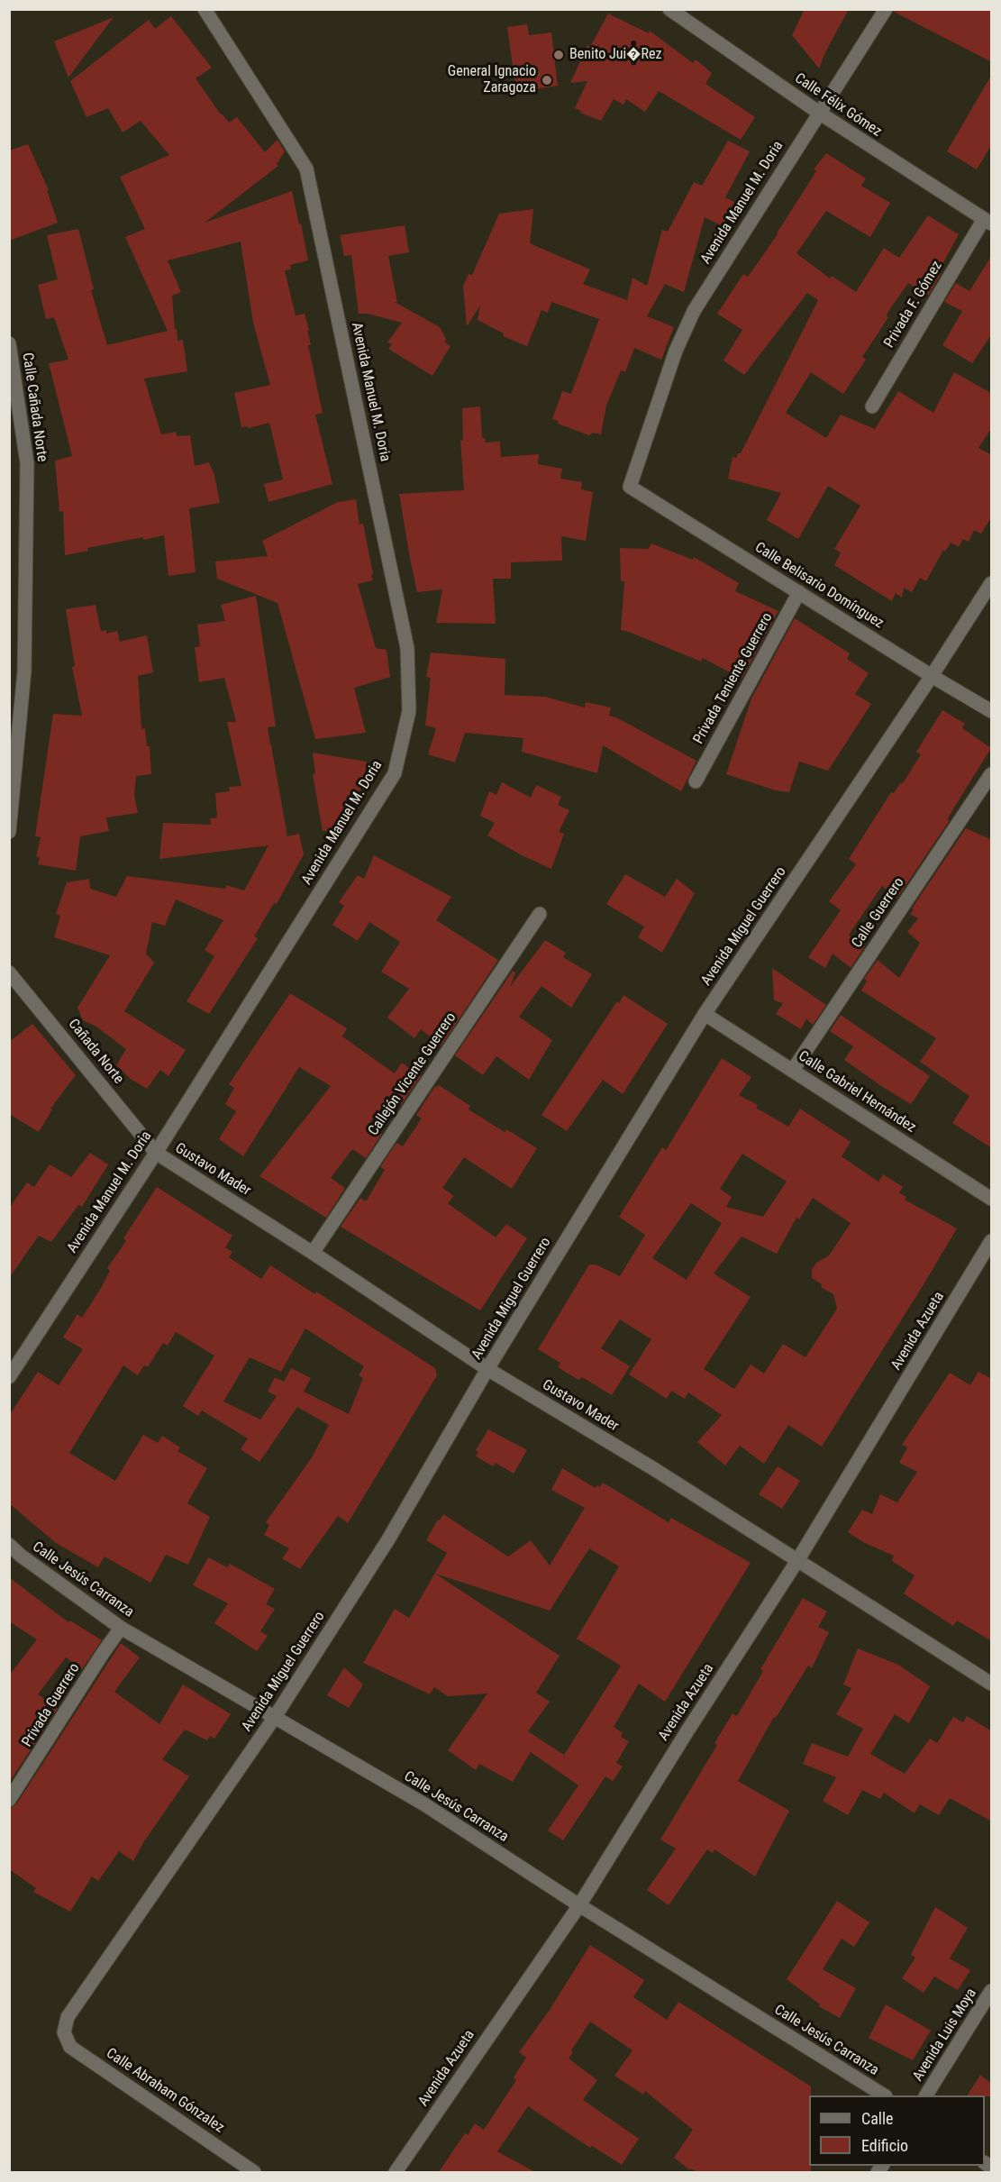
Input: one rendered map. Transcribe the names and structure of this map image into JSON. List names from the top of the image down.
{
  "streets": {
    "street": [
      "Calle Félix Gómez",
      "Avenida Manuel M. Doria",
      "Privada F. Gómez",
      "Calle Cañada Norte",
      "Calle Belisario Domínguez",
      "Privada Teniente Guerrero",
      "Calle Guerrero",
      "Avenida Miguel Guerrero",
      "Cañada Norte",
      "Callejón Vicente Guerrero",
      "Calle Gabriel Hernández",
      "Gustavo Mader",
      "Avenida Azueta",
      "Calle Jesús Carranza",
      "Privada Guerrero",
      "Avenida Luis Moya",
      "Calle Abraham Gónzalez"
    ]
  },
  "crossings": [
    ["Calle Félix Gómez", "Avenida Manuel M. Doria"],
    ["Calle Félix Gómez", "Privada F. Gómez"],
    ["Avenida Manuel M. Doria", "Calle Belisario Domínguez"],
    ["Avenida Manuel M. Doria", "Cañada Norte"],
    ["Avenida Manuel M. Doria", "Gustavo Mader"],
    ["Calle Belisario Domínguez", "Privada Teniente Guerrero"],
    ["Calle Belisario Domínguez", "Avenida Miguel Guerrero"],
    ["Calle Guerrero", "Calle Gabriel Hernández"],
    ["Avenida Miguel Guerrero", "Calle Gabriel Hernández"],
    ["Avenida Miguel Guerrero", "Gustavo Mader"],
    ["Avenida Miguel Guerrero", "Calle Jesús Carranza"],
    ["Avenida Miguel Guerrero", "Calle Abraham Gónzalez"],
    ["Cañada Norte", "Gustavo Mader"],
    ["Callejón Vicente Guerrero", "Gustavo Mader"],
    ["Gustavo Mader", "Avenida Azueta"],
    ["Avenida Azueta", "Calle Jesús Carranza"],
    ["Calle Jesús Carranza", "Privada Guerrero"]
  ],
  "places": ["Benito Jui�Rez", "General Ignacio Zaragoza"],
  "legend": ["Calle", "Edificio"]
}
